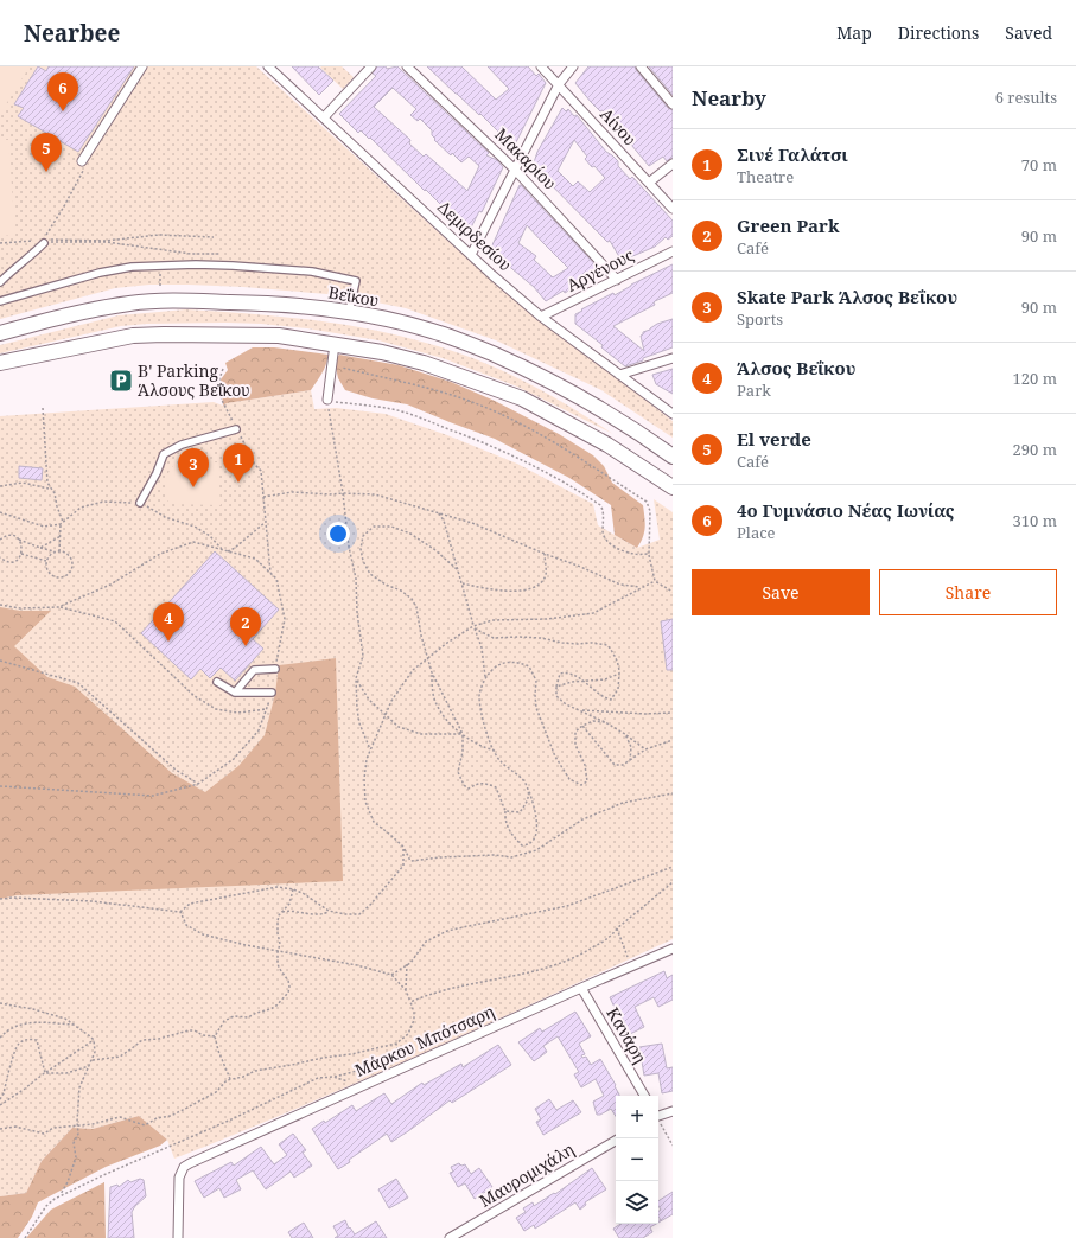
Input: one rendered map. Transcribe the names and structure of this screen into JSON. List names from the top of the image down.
{
  "streets": {
    "main road": ["Βεΐκου"],
    "street": [
      "Αίνου",
      "Μακαρίου",
      "Δεμιρδεσίου",
      "Αργένους",
      "Κανάρη",
      "Μάρκου Μπότσαρη",
      "Μαυρομιχάλη"
    ]
  },
  "crossings": [
    ["Μακαρίου", "Αργένους"],
    ["Δεμιρδεσίου", "Αργένους"],
    ["Κανάρη", "Μάρκου Μπότσαρη"]
  ],
  "places": {
    "parking": ["Β' Parking Άλσους Βεΐκου"]
  },
  "page": {
    "header": "Nearbee",
    "nav": ["Map", "Directions", "Saved"],
    "heading": ["Nearby", "6 results"],
    "pins": [
      "6",
      "5",
      "1",
      "3",
      "4",
      "2"
    ],
    "list": [
      {
        "mark": "1",
        "name": "Σινέ Γαλάτσι",
        "note": "Theatre",
        "value": "70 m"
      },
      {
        "mark": "2",
        "name": "Green Park",
        "note": "Café",
        "value": "90 m"
      },
      {
        "mark": "3",
        "name": "Skate Park Άλσος Βεΐκου",
        "note": "Sports",
        "value": "90 m"
      },
      {
        "mark": "4",
        "name": "Άλσος Βεΐκου",
        "note": "Park",
        "value": "120 m"
      },
      {
        "mark": "5",
        "name": "El verde",
        "note": "Café",
        "value": "290 m"
      },
      {
        "mark": "6",
        "name": "4ο Γυμνάσιο Νέας Ιωνίας",
        "note": "Place",
        "value": "310 m"
      }
    ],
    "buttons": ["Save", "Share"],
    "map_buttons": ["+", "−"]
  }
}
